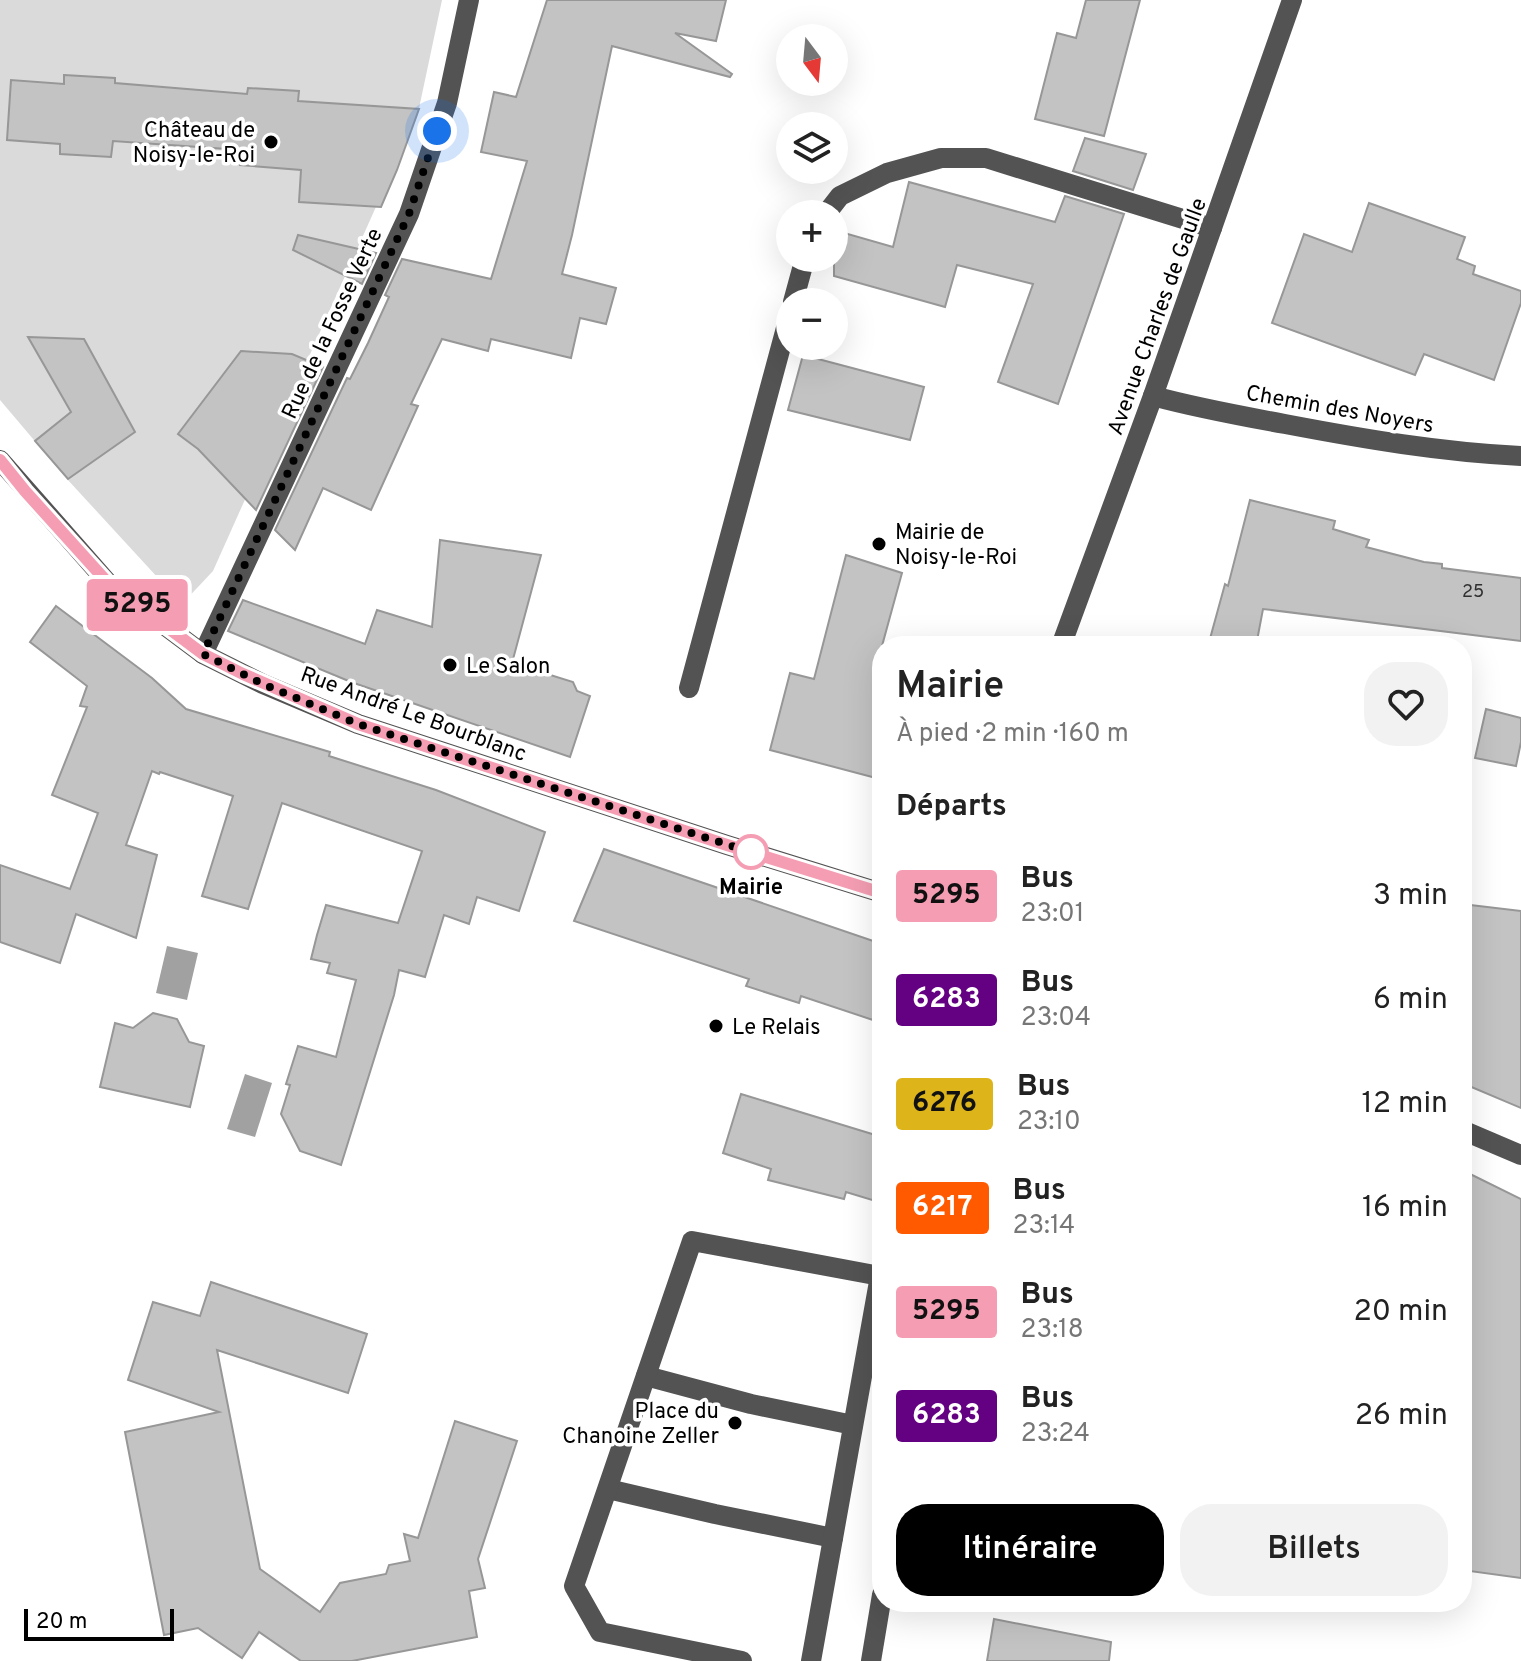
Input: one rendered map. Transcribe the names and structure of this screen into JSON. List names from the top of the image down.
{
  "streets": {
    "street": [
      "Avenue Charles de Gaulle",
      "Rue de la Fosse Verte",
      "Chemin des Noyers",
      "Rue André Le Bourblanc"
    ]
  },
  "crossings": [
    ["Avenue Charles de Gaulle", "Chemin des Noyers"],
    ["Rue de la Fosse Verte", "Rue André Le Bourblanc"]
  ],
  "places": [
    "Château de Noisy-le-Roi",
    "Mairie de Noisy-le-Roi",
    "Le Salon",
    "Mairie",
    "Le Relais",
    "Place du Chanoine Zeller"
  ],
  "lines": ["bus line 5295"],
  "house_numbers": ["25"],
  "scale_bar": "20 m",
  "north": "bottom",
  "page": {
    "on_map": "5295",
    "map_buttons": ["+", "−"],
    "heading": [
      ["Mairie", "À pied · 2 min · 160 m"],
      "Départs"
    ],
    "list": [
      {
        "mark": "5295",
        "name": "Bus",
        "note": "23:01",
        "value": "3 min"
      },
      {
        "mark": "6283",
        "name": "Bus",
        "note": "23:04",
        "value": "6 min"
      },
      {
        "mark": "6276",
        "name": "Bus",
        "note": "23:10",
        "value": "12 min"
      },
      {
        "mark": "6217",
        "name": "Bus",
        "note": "23:14",
        "value": "16 min"
      },
      {
        "mark": "5295",
        "name": "Bus",
        "note": "23:18",
        "value": "20 min"
      },
      {
        "mark": "6283",
        "name": "Bus",
        "note": "23:24",
        "value": "26 min"
      }
    ],
    "buttons": ["Itinéraire", "Billets"],
    "scale": "20 m"
  }
}
